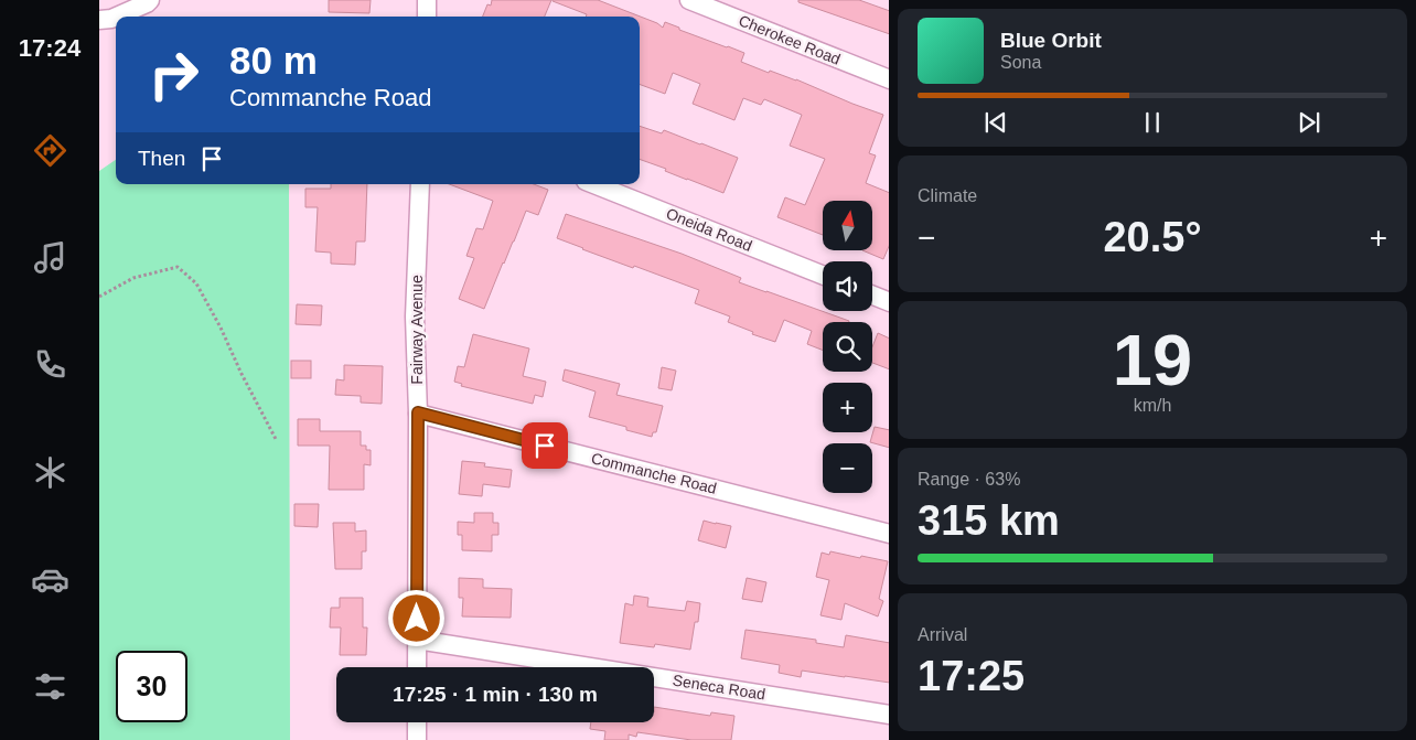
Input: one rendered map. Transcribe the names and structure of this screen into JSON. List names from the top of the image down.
{
  "streets": {
    "street": [
      "Cherokee Road",
      "Oneida Road",
      "Fairway Avenue",
      "Commanche Road",
      "Seneca Road"
    ]
  },
  "crossings": [
    ["Fairway Avenue", "Commanche Road"],
    ["Fairway Avenue", "Seneca Road"]
  ],
  "north": "top",
  "page": {
    "tabs": "17:24",
    "turn": ["80 m", "Commanche Road"],
    "song": ["Blue Orbit", "Sona"],
    "then": "Then",
    "tile": [
      "Climate",
      ["19", "km/h"],
      ["Range · 63%", "315 km"],
      ["Arrival", "17:25"]
    ],
    "map_buttons": ["+", "−"],
    "heat": ["−", "20.5°", "+"],
    "limit": "30",
    "trip": "17:25 · 1 min · 130 m"
  }
}
